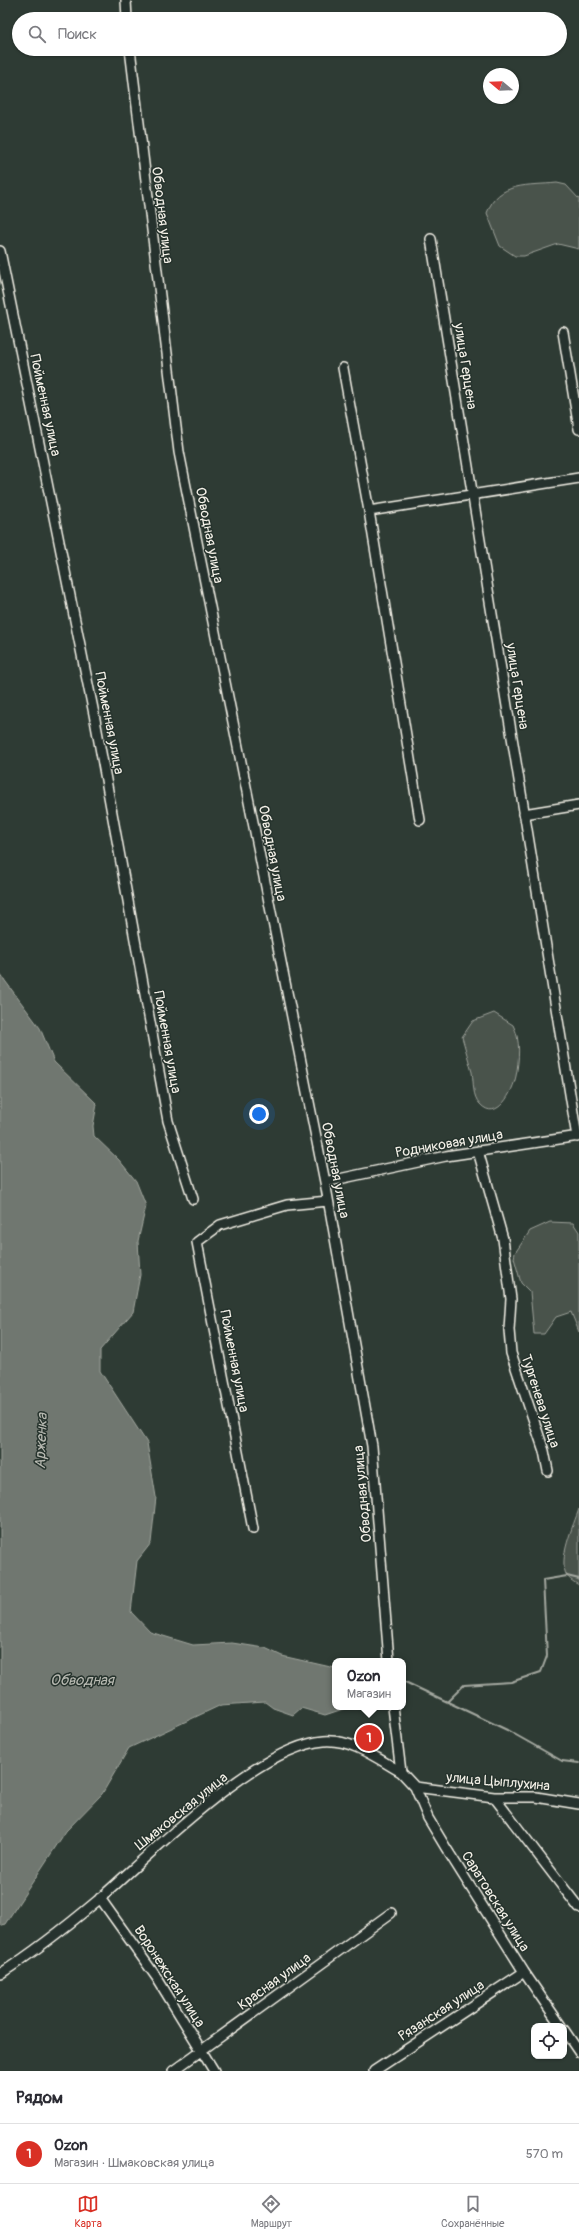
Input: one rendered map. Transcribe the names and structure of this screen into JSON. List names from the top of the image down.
{
  "streets": {
    "street": [
      "Обводная улица",
      "улица Герцена",
      "Пойменная улица",
      "Родниковая улица",
      "Тургенева улица",
      "улица Цыплухина",
      "Шмаковская улица",
      "Саратовская улица",
      "Воронежская улица",
      "Красная улица",
      "Рязанская улица"
    ]
  },
  "crossings": [
    ["Обводная улица", "Пойменная улица"],
    ["Обводная улица", "Родниковая улица"],
    ["улица Герцена", "Родниковая улица"],
    ["Родниковая улица", "Тургенева улица"],
    ["улица Цыплухина", "Саратовская улица"],
    ["Шмаковская улица", "Воронежская улица"],
    ["Саратовская улица", "Рязанская улица"],
    ["Воронежская улица", "Красная улица"]
  ],
  "water": ["Арженка", "Обводная"],
  "north": "left",
  "page": {
    "search": "Поиск",
    "popup": ["Ozon", "Магазин"],
    "pins": "1",
    "heading": "Рядом",
    "list": [
      {
        "mark": "1",
        "name": "Ozon",
        "note": "Магазин · Шмаковская улица",
        "value": "570 m"
      }
    ],
    "nav": ["Карта", "Маршрут", "Сохранённые"]
  }
}
